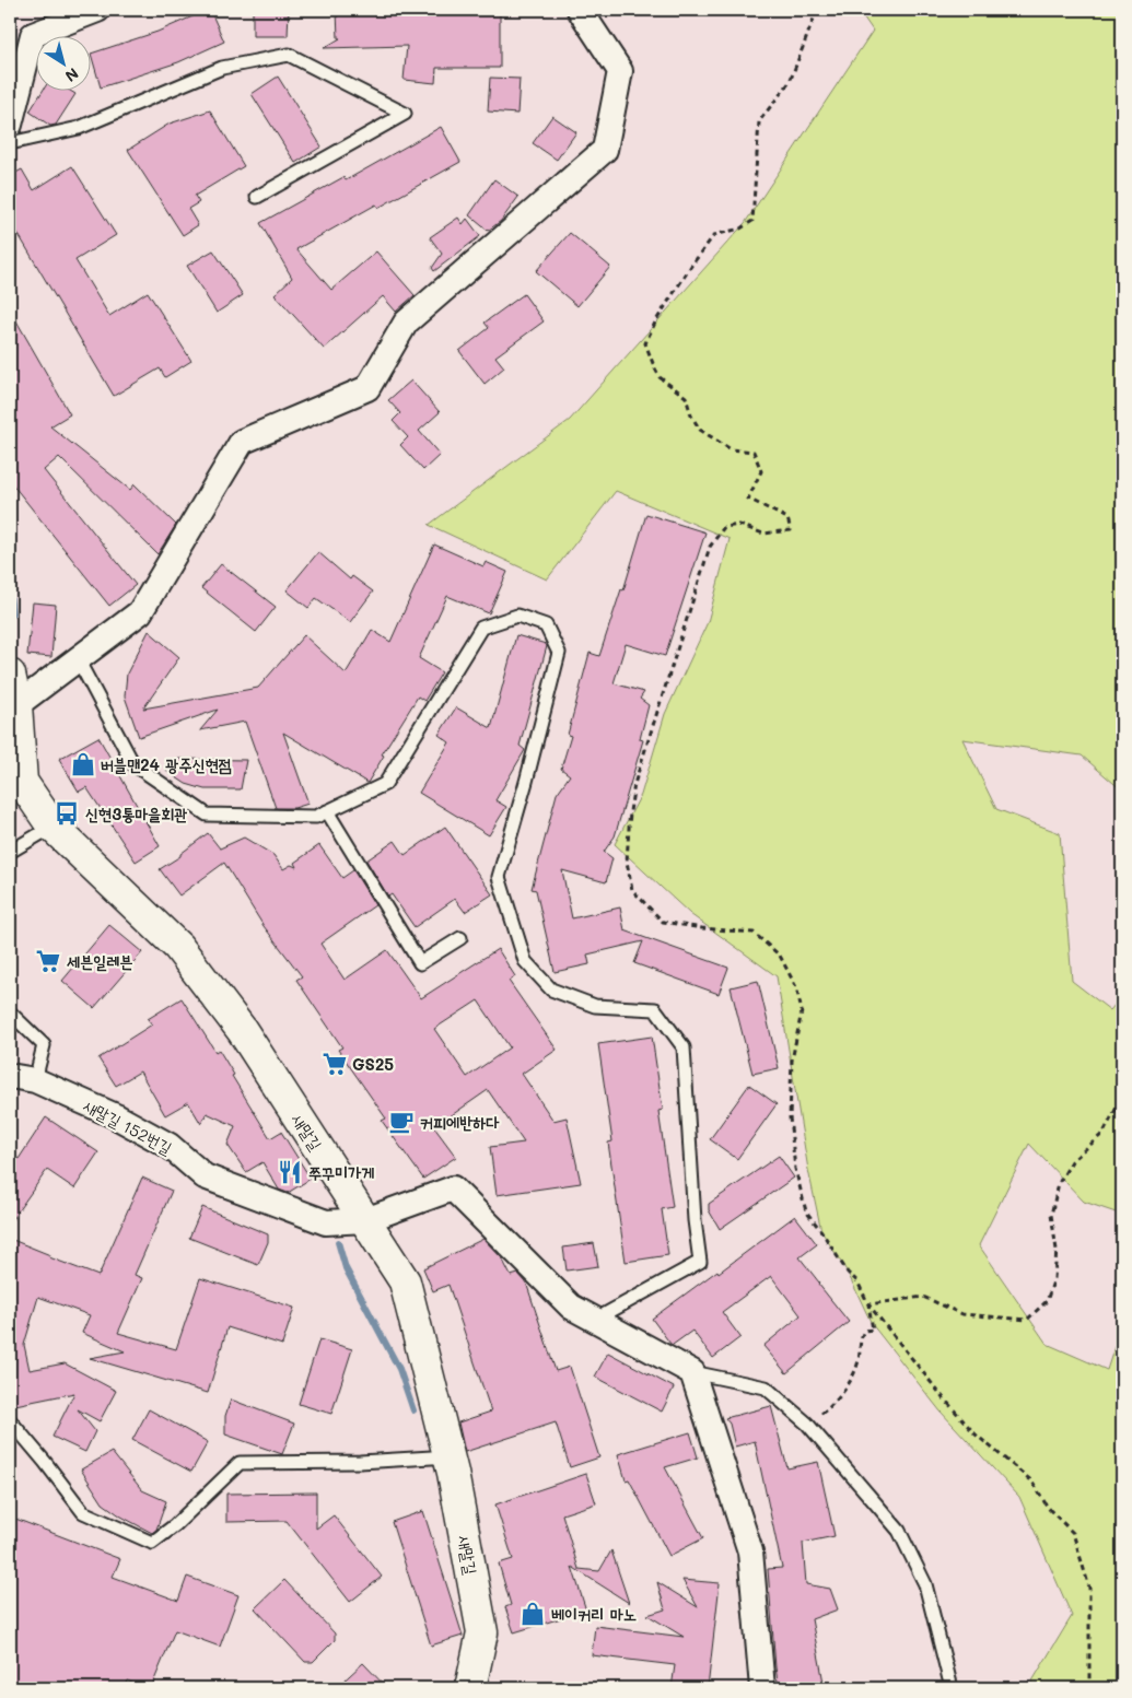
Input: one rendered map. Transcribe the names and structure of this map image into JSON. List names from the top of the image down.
{
  "streets": {
    "street": ["새말길 152번길", "새말길"]
  },
  "crossings": [
    ["새말길 152번길", "새말길"]
  ],
  "places": {
    "shop": ["버블맨24 광주신현점", "베이커리 마노"],
    "bus stop": ["신현3통마을회관"],
    "supermarket": ["세븐일레븐", "GS25"],
    "cafe": ["커피에반하다"],
    "restaurant": ["쭈꾸미가게"]
  },
  "north": "bottom right"
}
